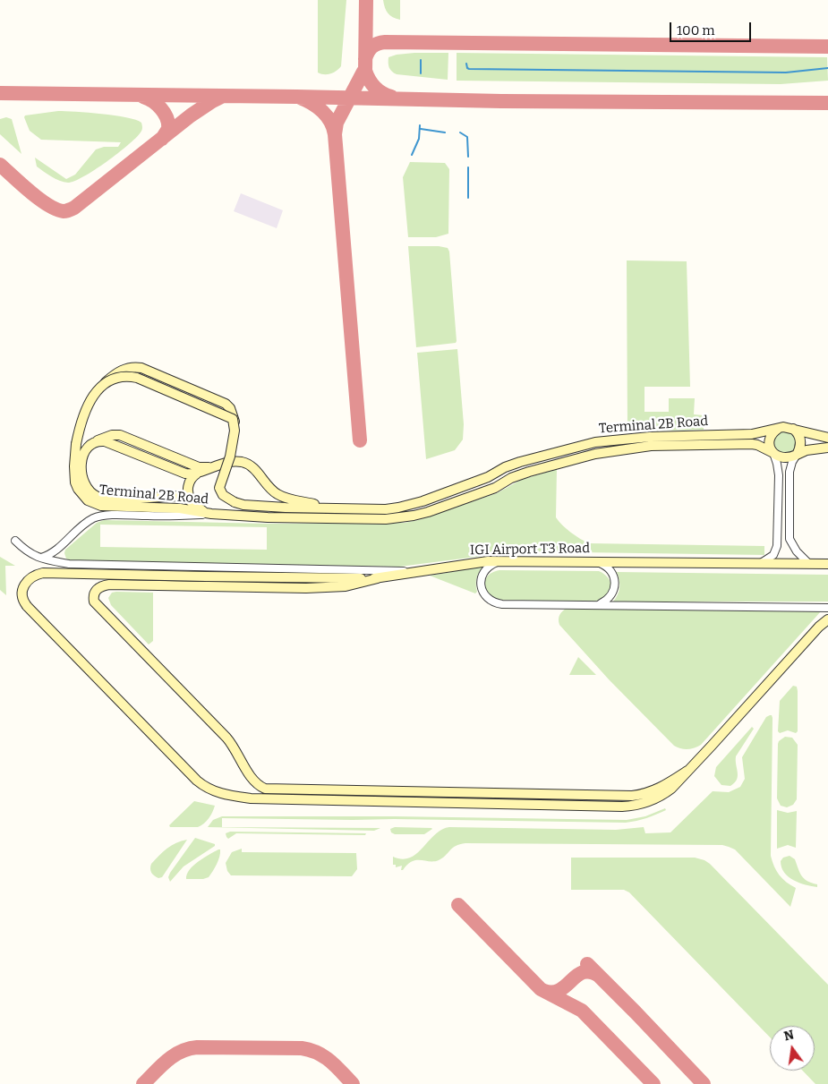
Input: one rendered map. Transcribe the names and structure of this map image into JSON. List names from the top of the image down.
{
  "streets": {
    "main road": ["Terminal 2B Road", "IGI Airport T3 Road"]
  },
  "scale_bar": "100 m",
  "north": "top"
}
